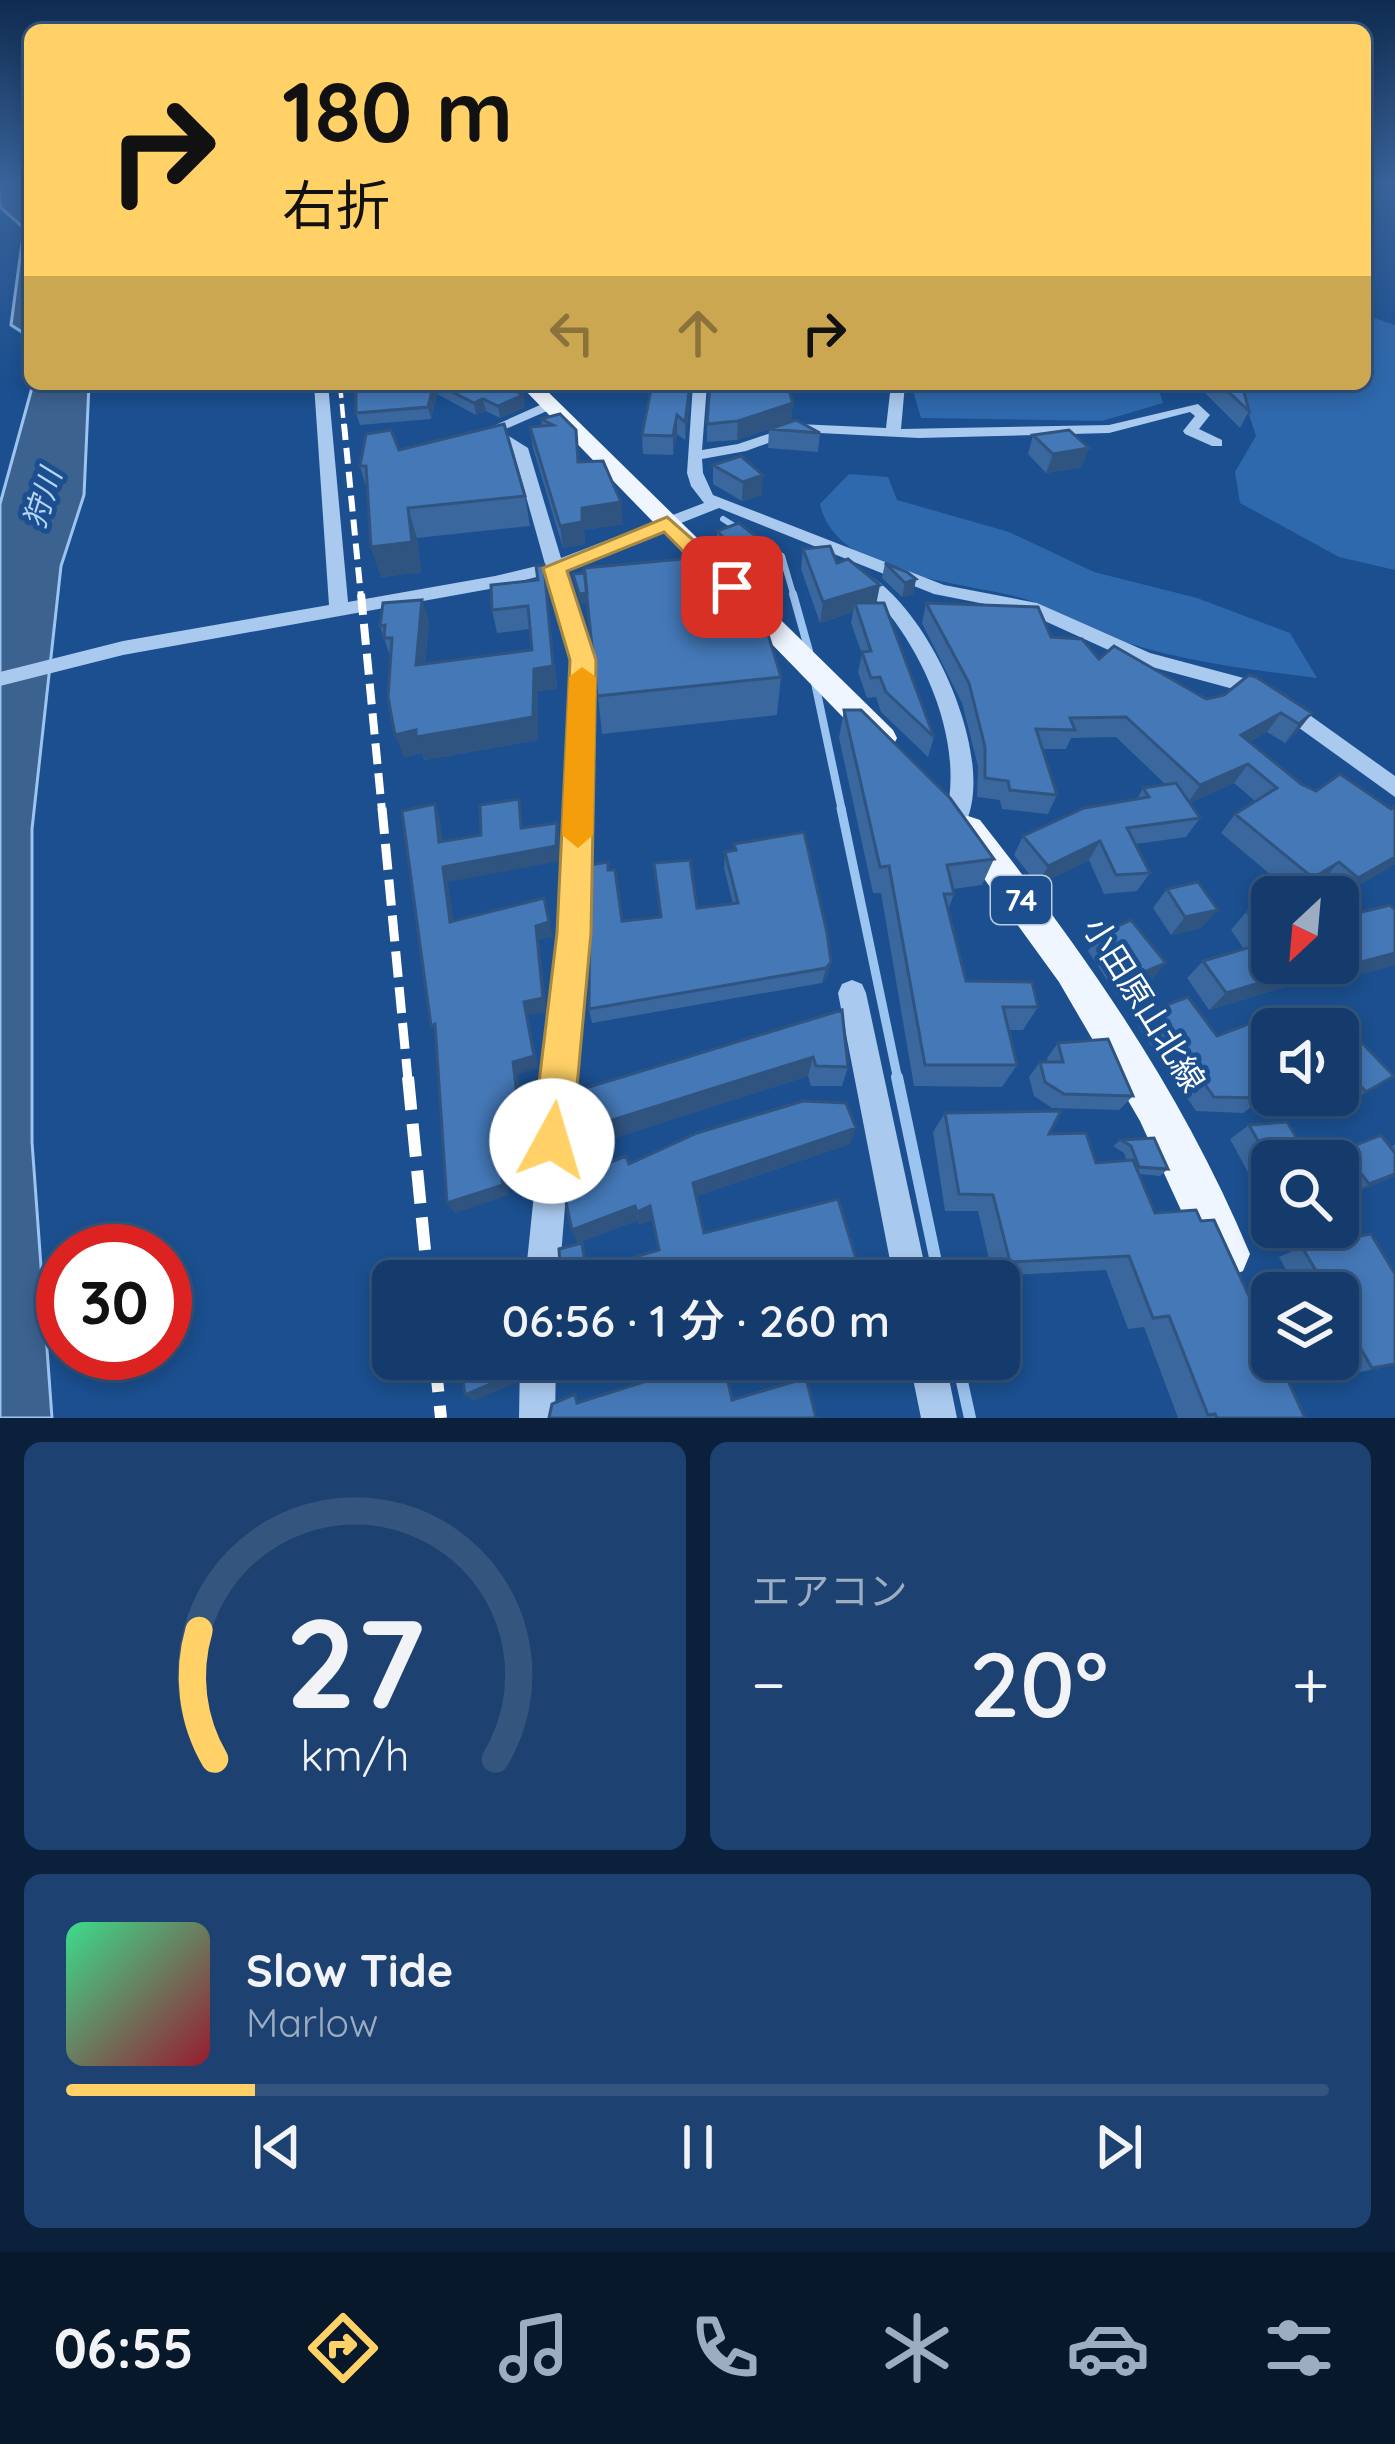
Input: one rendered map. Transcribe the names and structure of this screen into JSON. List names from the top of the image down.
{
  "streets": {
    "main road": ["74", "小田原山北線"]
  },
  "water": ["狩川"],
  "north": "bottom left",
  "page": {
    "turn": ["180 m", "右折"],
    "limit": "30",
    "trip": "06:56 · 1 分 · 260 m",
    "tile": "エアコン",
    "heat": ["−", "20°", "+"],
    "song": ["Slow Tide", "Marlow"],
    "tabs": "06:55",
    "gauge": ["27", "km/h"]
  }
}
